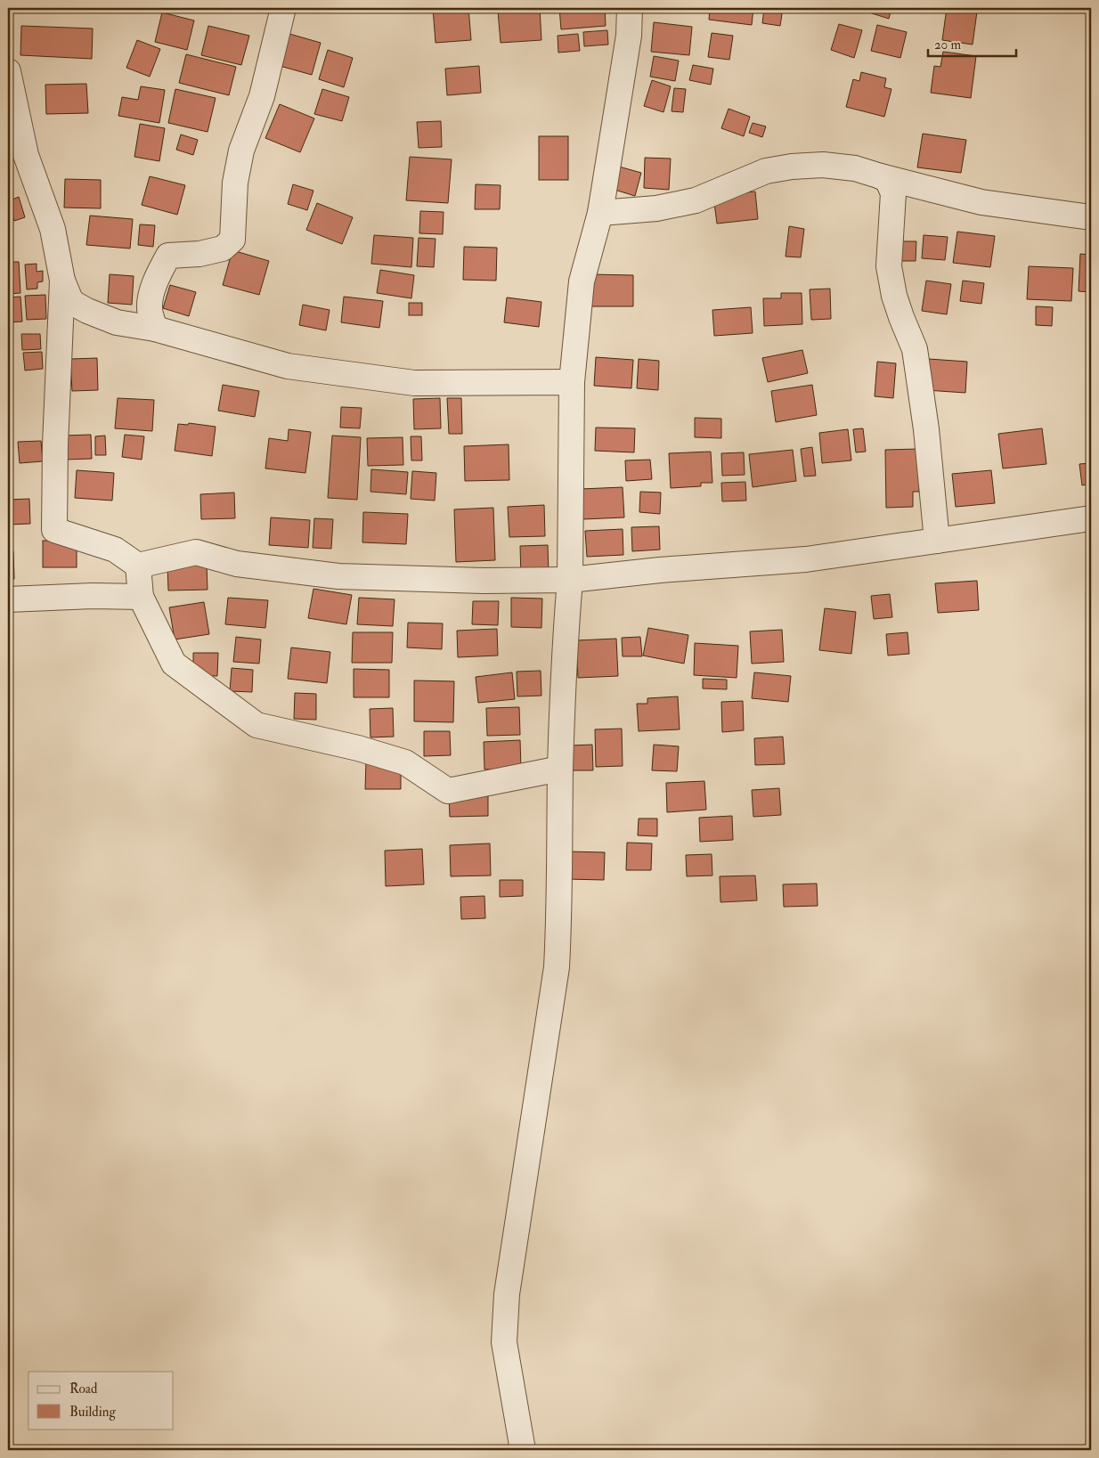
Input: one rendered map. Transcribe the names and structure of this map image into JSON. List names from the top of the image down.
{
  "legend": ["Road", "Building"],
  "scale_bar": "20 m"
}
